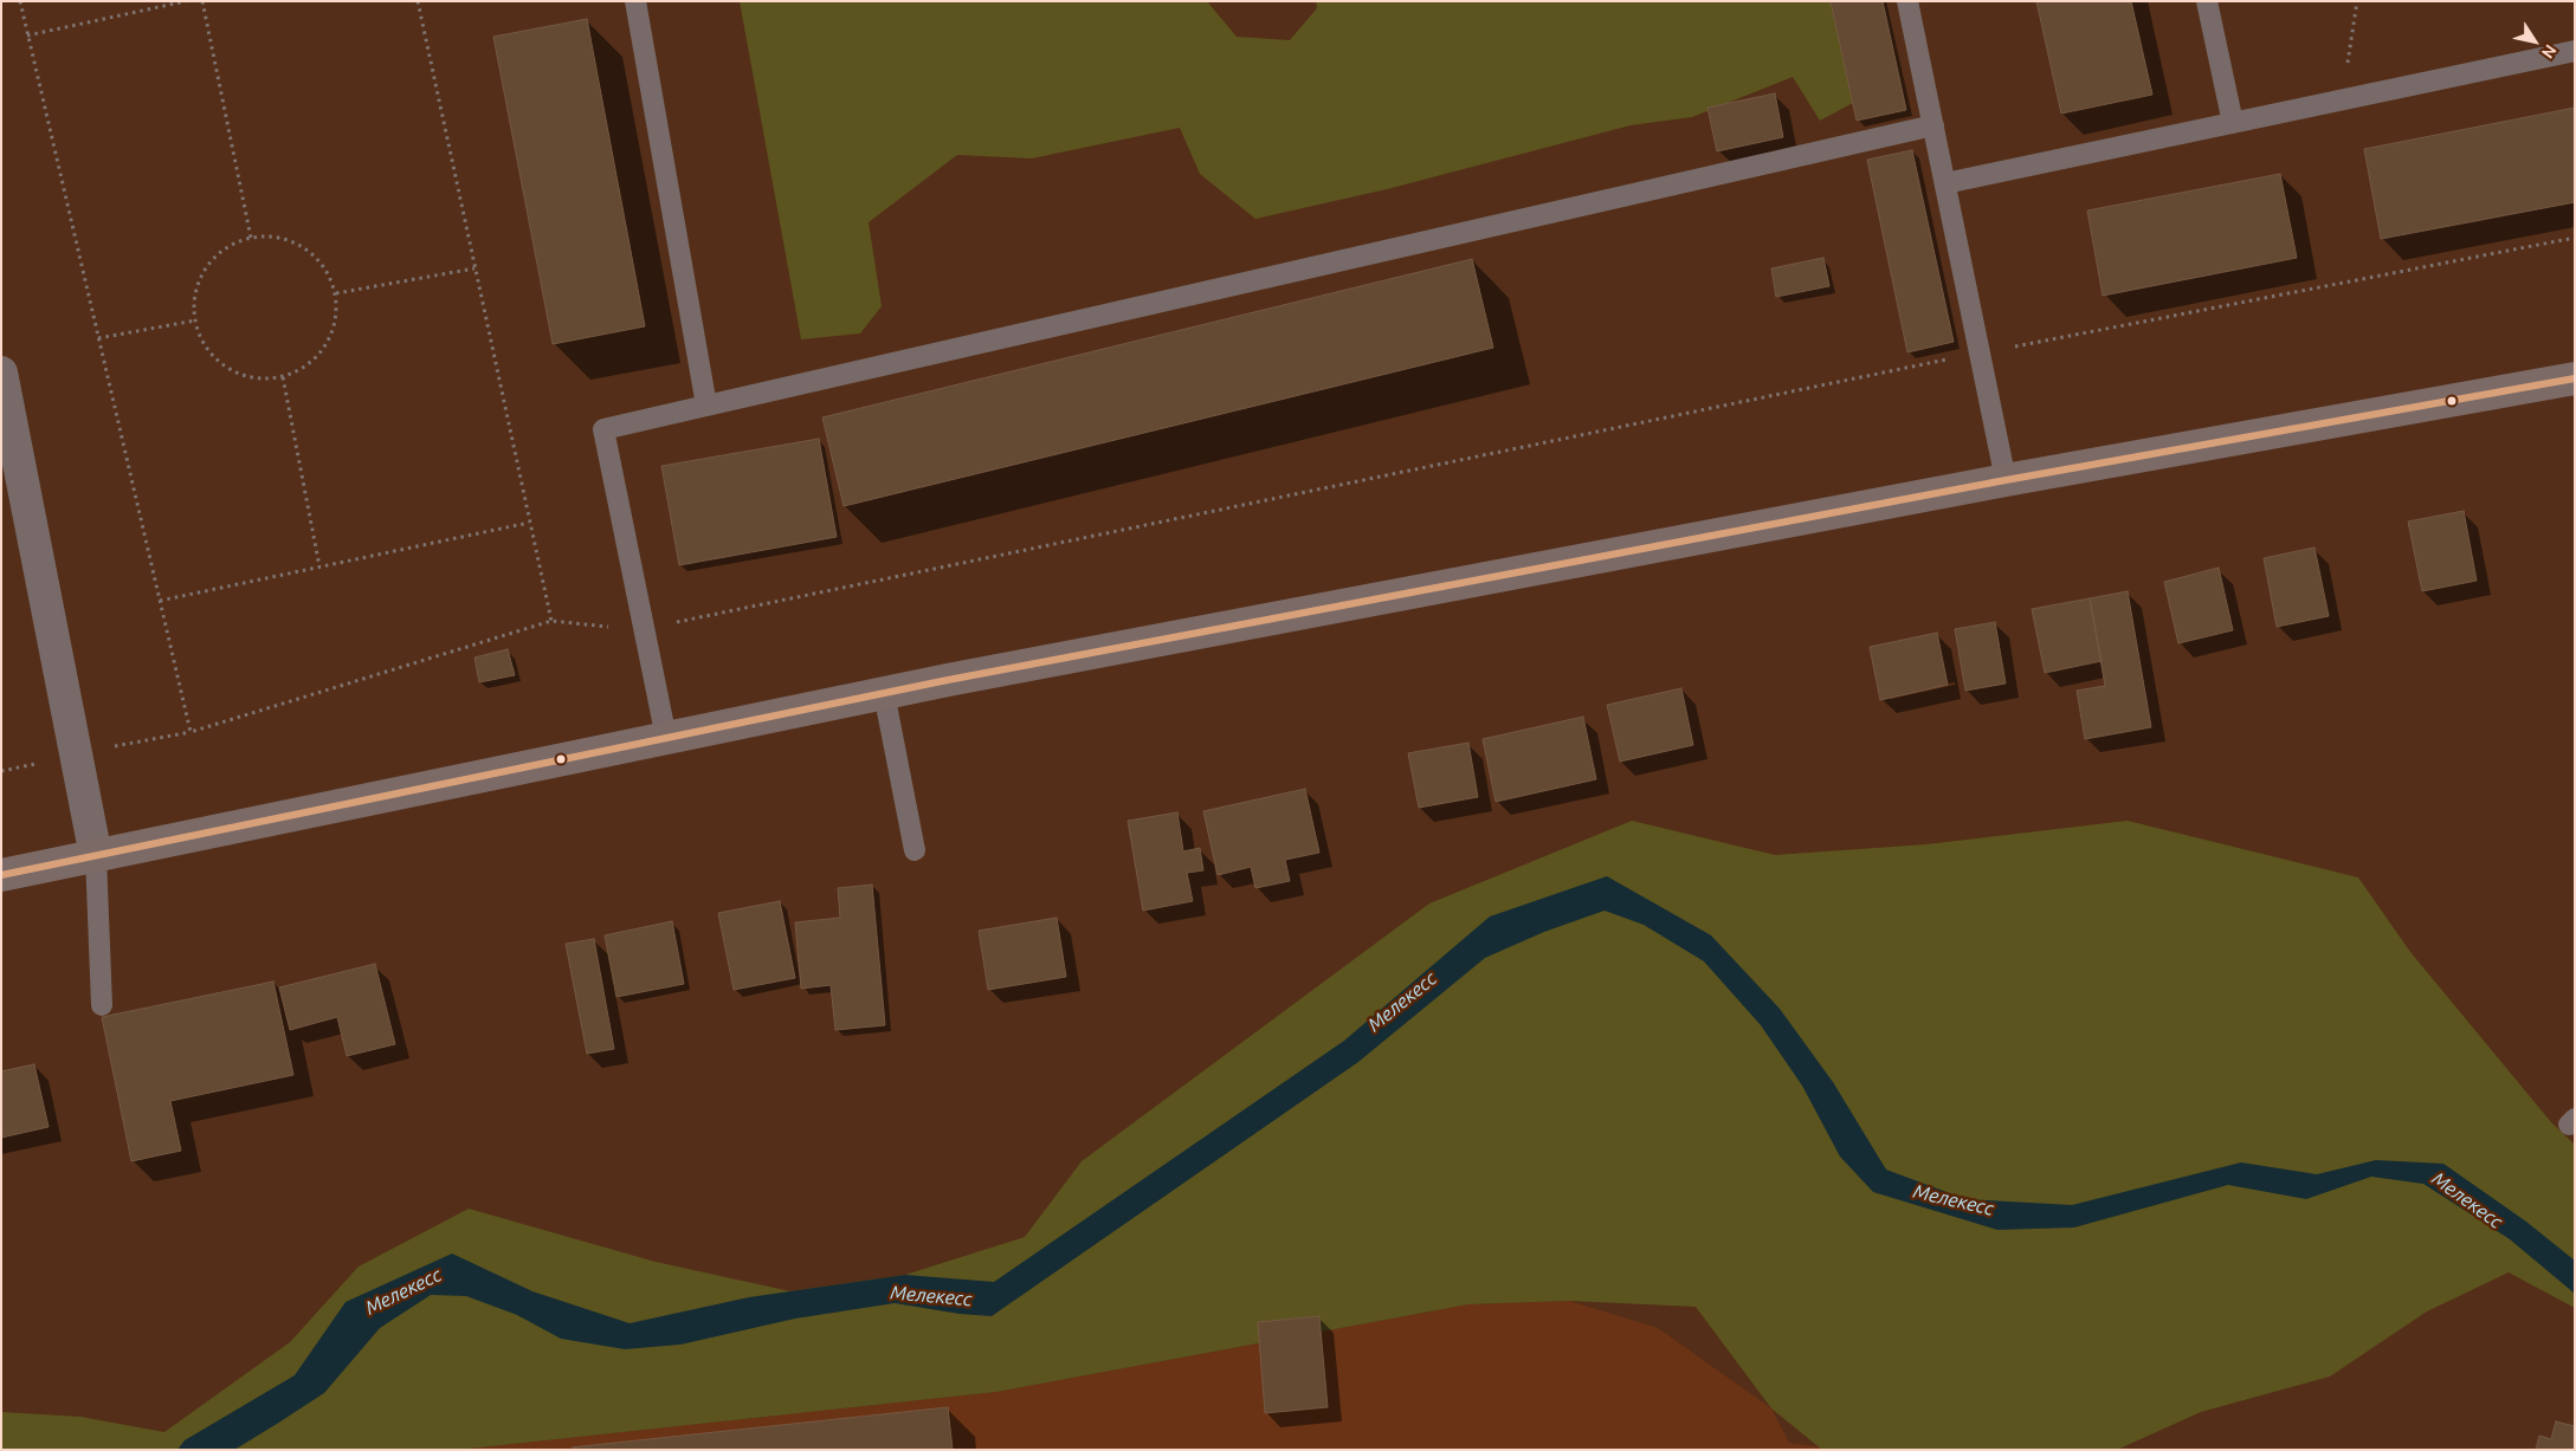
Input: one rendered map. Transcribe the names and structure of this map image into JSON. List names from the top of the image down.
{
  "water": ["Мелекесс"],
  "north": "bottom right"
}
